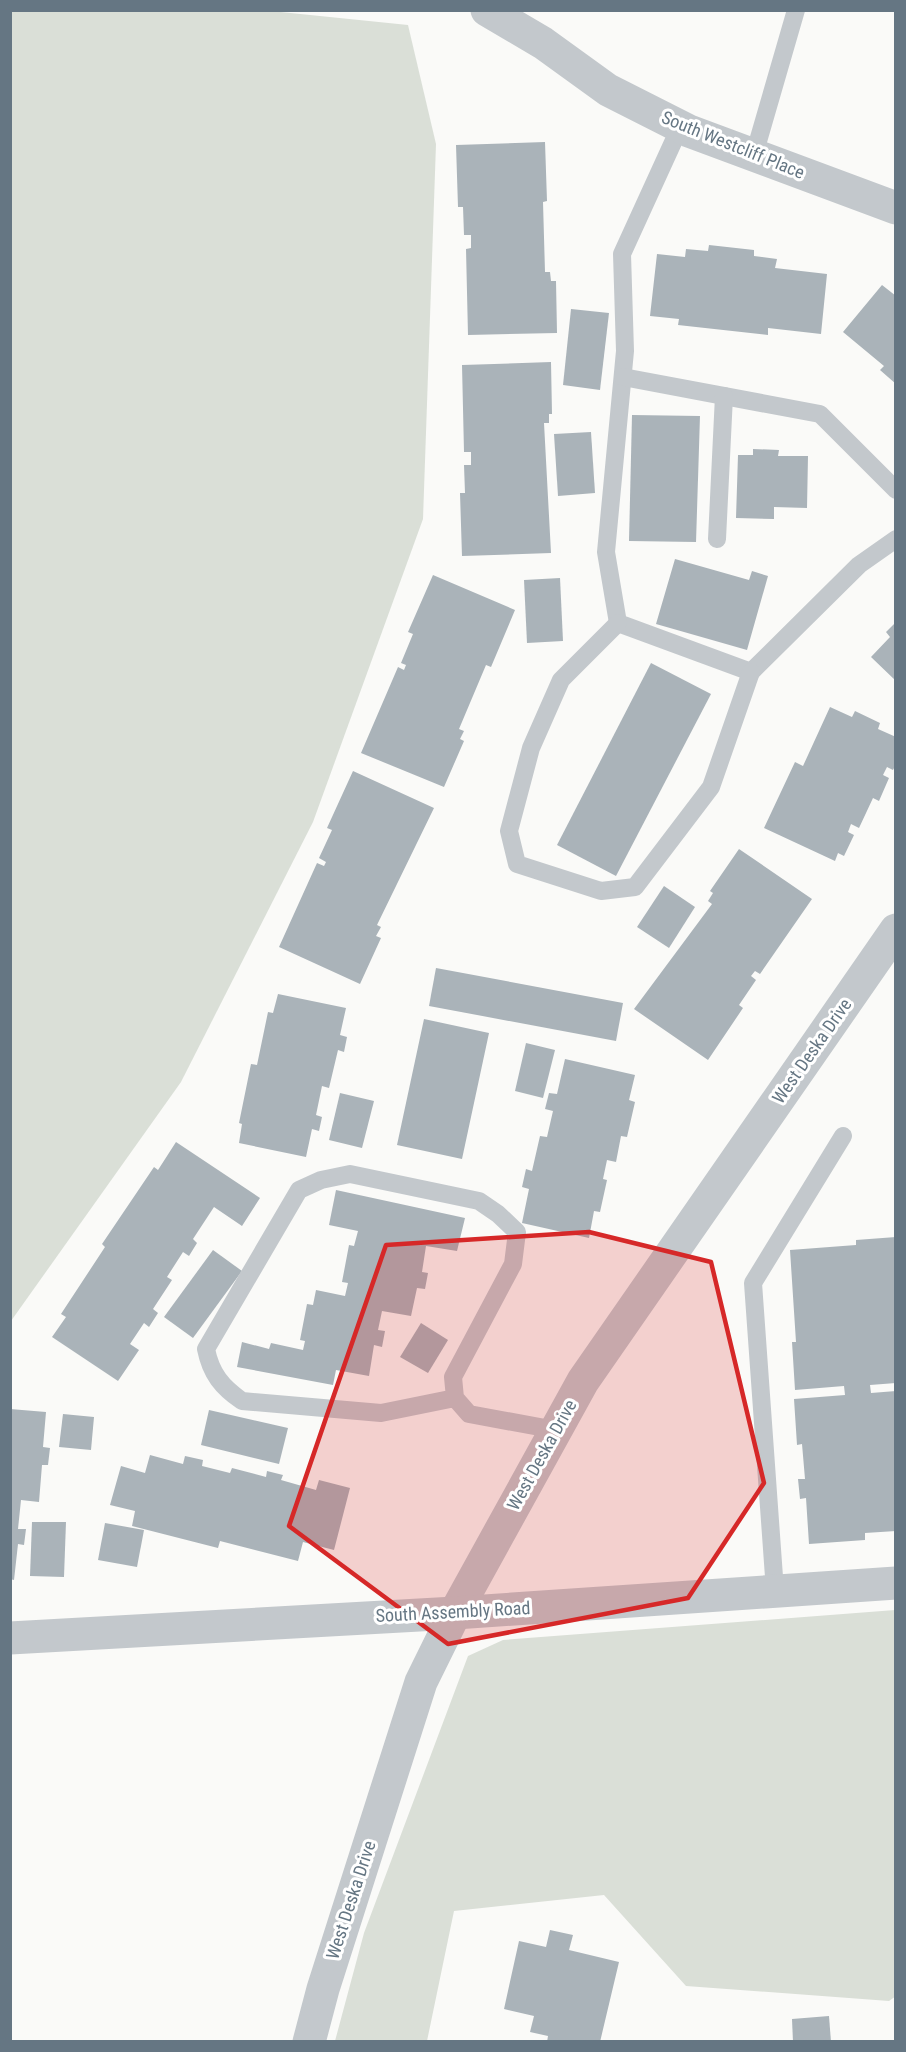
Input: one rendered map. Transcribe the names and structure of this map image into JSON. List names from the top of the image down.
{
  "streets": {
    "street": ["South Westcliff Place", "West Deska Drive", "South Assembly Road"]
  },
  "crossings": [
    ["West Deska Drive", "South Assembly Road"]
  ]
}
